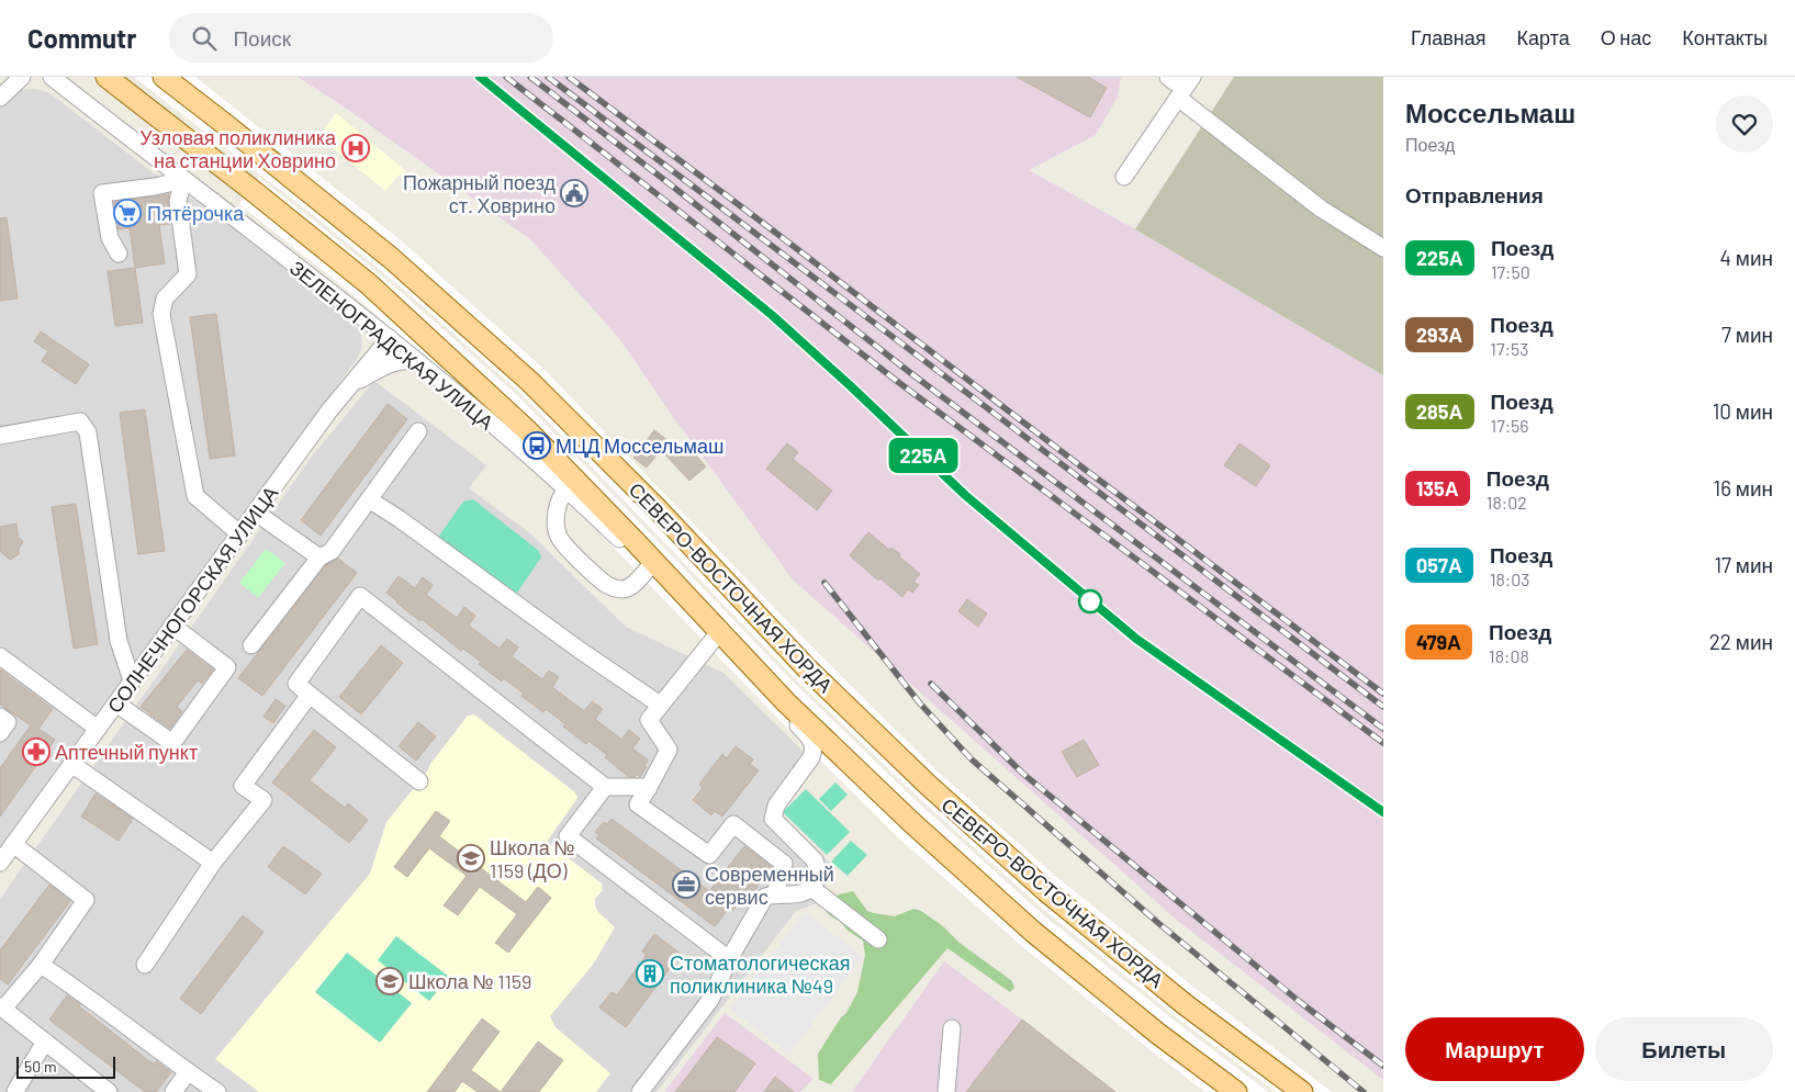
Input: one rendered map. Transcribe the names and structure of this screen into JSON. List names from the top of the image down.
{
  "streets": {
    "main road": ["СЕВЕРО-ВОСТОЧНАЯ ХОРДА"],
    "street": ["ЗЕЛЕНОГРАДСКАЯ УЛИЦА", "СОЛНЕЧНОГОРСКАЯ УЛИЦА"]
  },
  "crossings": [
    ["ЗЕЛЕНОГРАДСКАЯ УЛИЦА", "СОЛНЕЧНОГОРСКАЯ УЛИЦА"]
  ],
  "places": {
    "hospital": ["Узловая поликлиника на станции Ховрино"],
    "public building": ["Пожарный поезд ст. Ховрино"],
    "supermarket": ["Пятёрочка"],
    "bus stop": ["МЦД Моссельмаш"],
    "pharmacy": ["Аптечный пункт"],
    "school or university": ["Школа № 1159 (ДО)", "Школа № 1159"],
    "office": ["Современный сервис"],
    "building": ["Стоматологическая поликлиника №49"]
  },
  "scale_bar": "50 m",
  "page": {
    "header": "Commutr",
    "search": "Поиск",
    "nav": [
      "Главная",
      "Карта",
      "О нас",
      "Контакты"
    ],
    "on_map": "225А",
    "heading": [
      ["Моссельмаш", "Поезд"],
      "Отправления"
    ],
    "list": [
      {
        "mark": "225А",
        "name": "Поезд",
        "note": "17:50",
        "value": "4 мин"
      },
      {
        "mark": "293А",
        "name": "Поезд",
        "note": "17:53",
        "value": "7 мин"
      },
      {
        "mark": "285А",
        "name": "Поезд",
        "note": "17:56",
        "value": "10 мин"
      },
      {
        "mark": "135А",
        "name": "Поезд",
        "note": "18:02",
        "value": "16 мин"
      },
      {
        "mark": "057А",
        "name": "Поезд",
        "note": "18:03",
        "value": "17 мин"
      },
      {
        "mark": "479А",
        "name": "Поезд",
        "note": "18:08",
        "value": "22 мин"
      }
    ],
    "buttons": ["Маршрут", "Билеты"],
    "scale": "50 m"
  }
}
